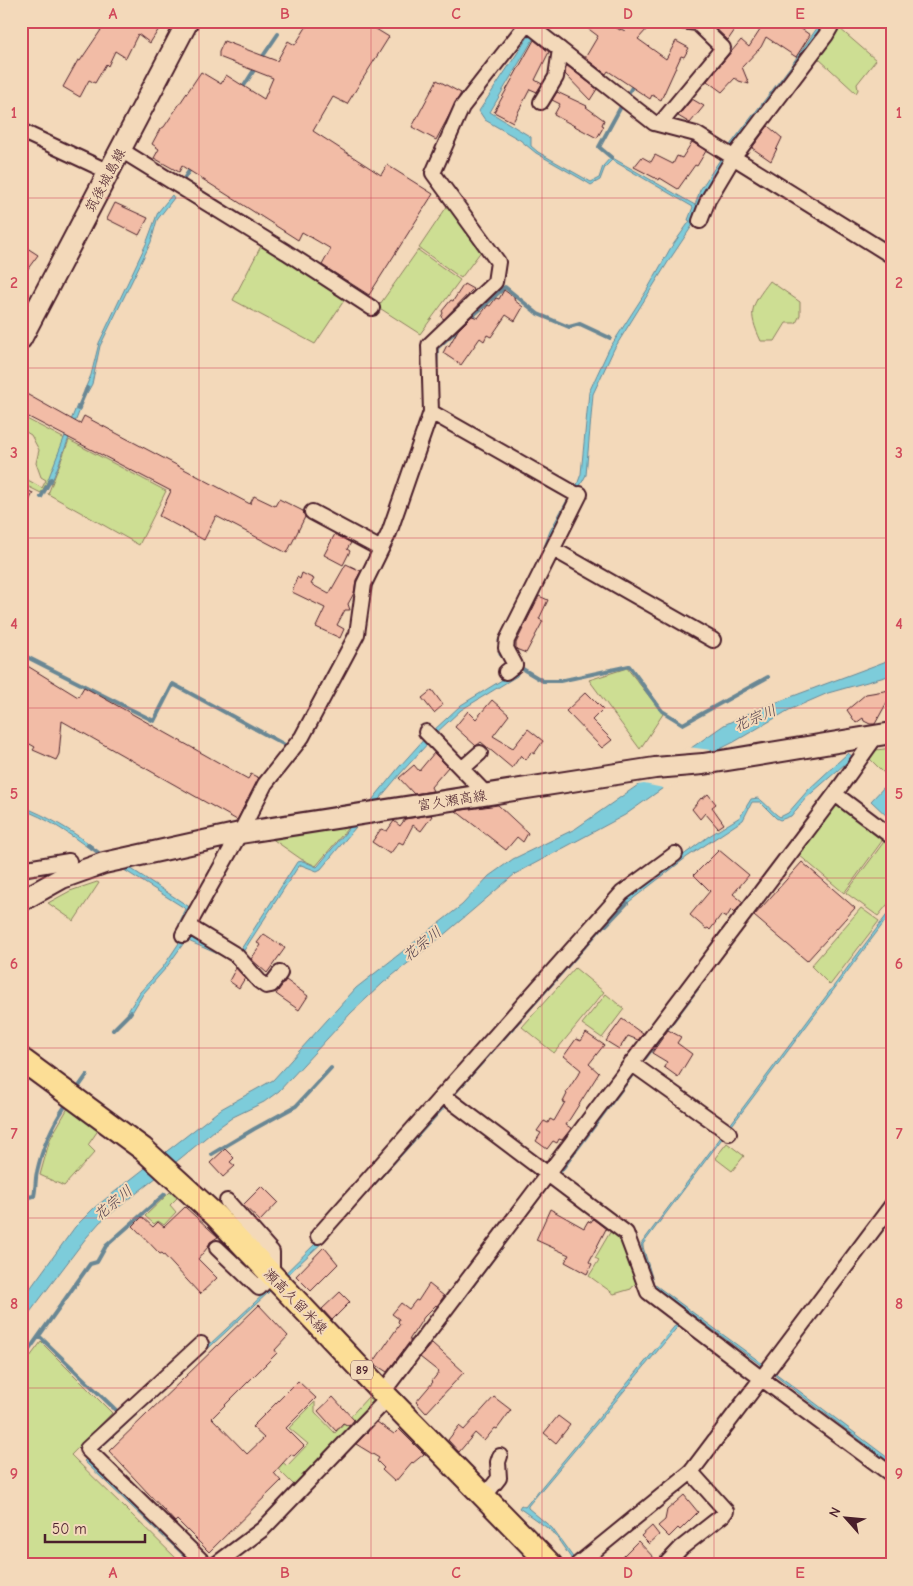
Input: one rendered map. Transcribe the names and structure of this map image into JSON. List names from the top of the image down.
{
  "streets": {
    "main road": [
      "筑後城島線",
      "富久瀬高線",
      "瀬高久留米線",
      "89"
    ]
  },
  "water": ["花宗川"],
  "scale_bar": "50 m",
  "north": "top left",
  "grid": {
    "columns": [
      "A",
      "B",
      "C",
      "D",
      "E"
    ],
    "rows": [
      "1",
      "2",
      "3",
      "4",
      "5",
      "6",
      "7",
      "8",
      "9"
    ]
  }
}
